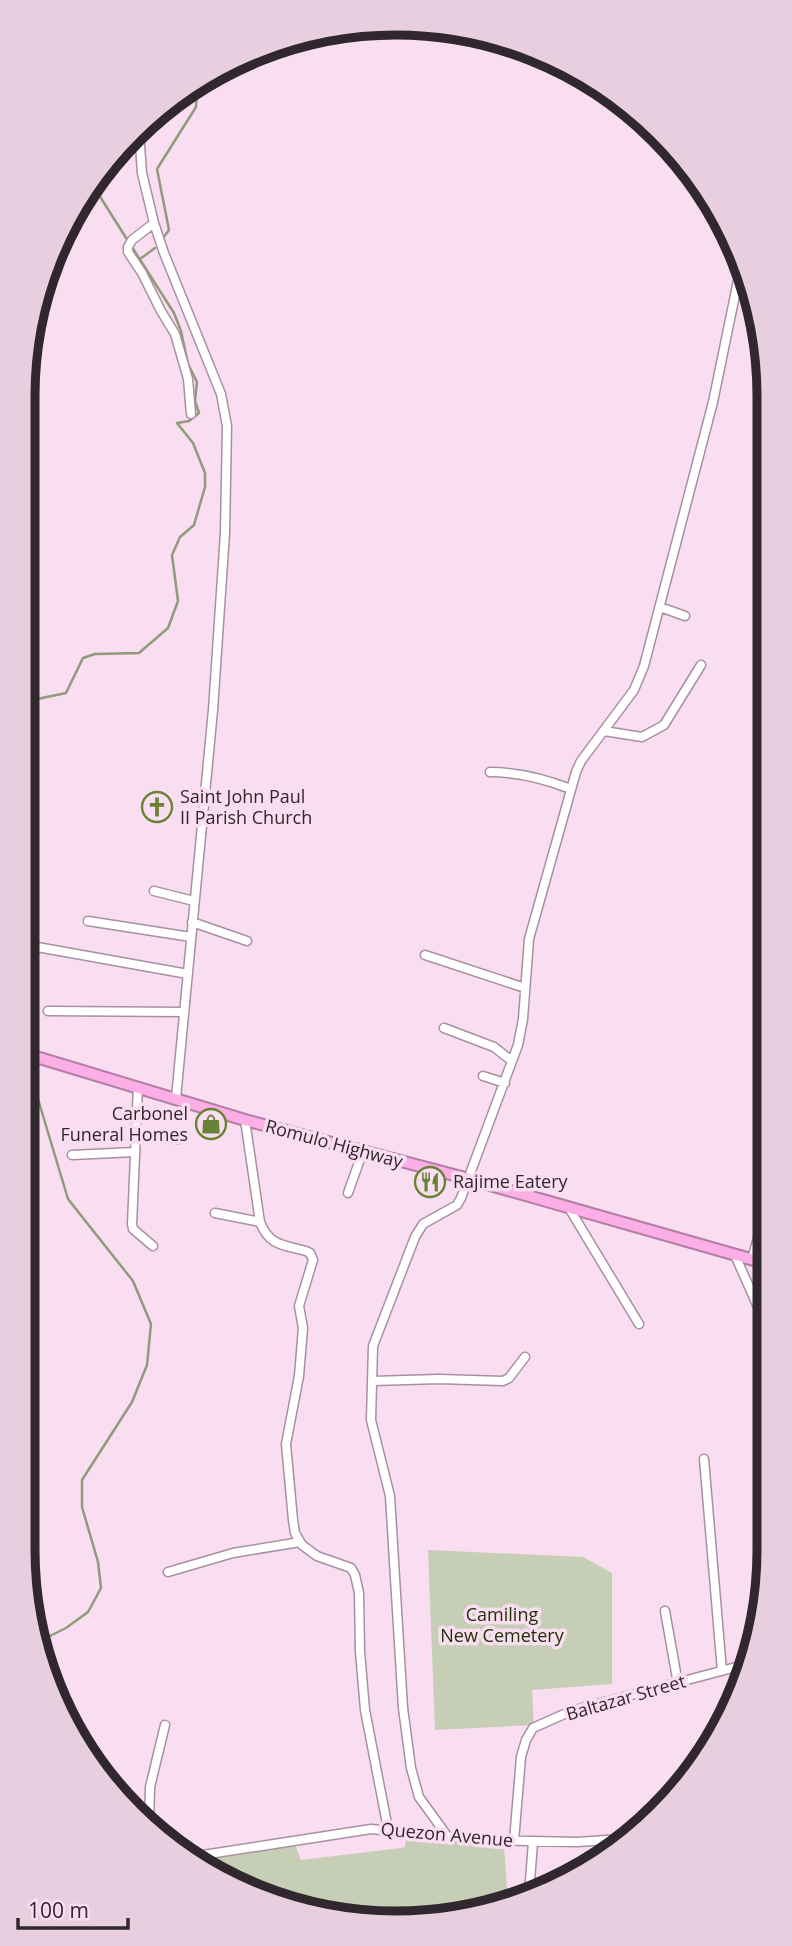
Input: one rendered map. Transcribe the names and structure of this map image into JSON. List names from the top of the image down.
{
  "streets": {
    "highway": ["Romulo Highway"],
    "street": ["Baltazar Street", "Quezon Avenue"]
  },
  "crossings": [
    ["Baltazar Street", "Quezon Avenue"]
  ],
  "parks": ["Camiling New Cemetery"],
  "places": {
    "church": ["Saint John Paul II Parish Church"],
    "shop": ["Carbonel Funeral Homes"],
    "restaurant": ["Rajime Eatery"]
  },
  "scale_bar": "100 m"
}
